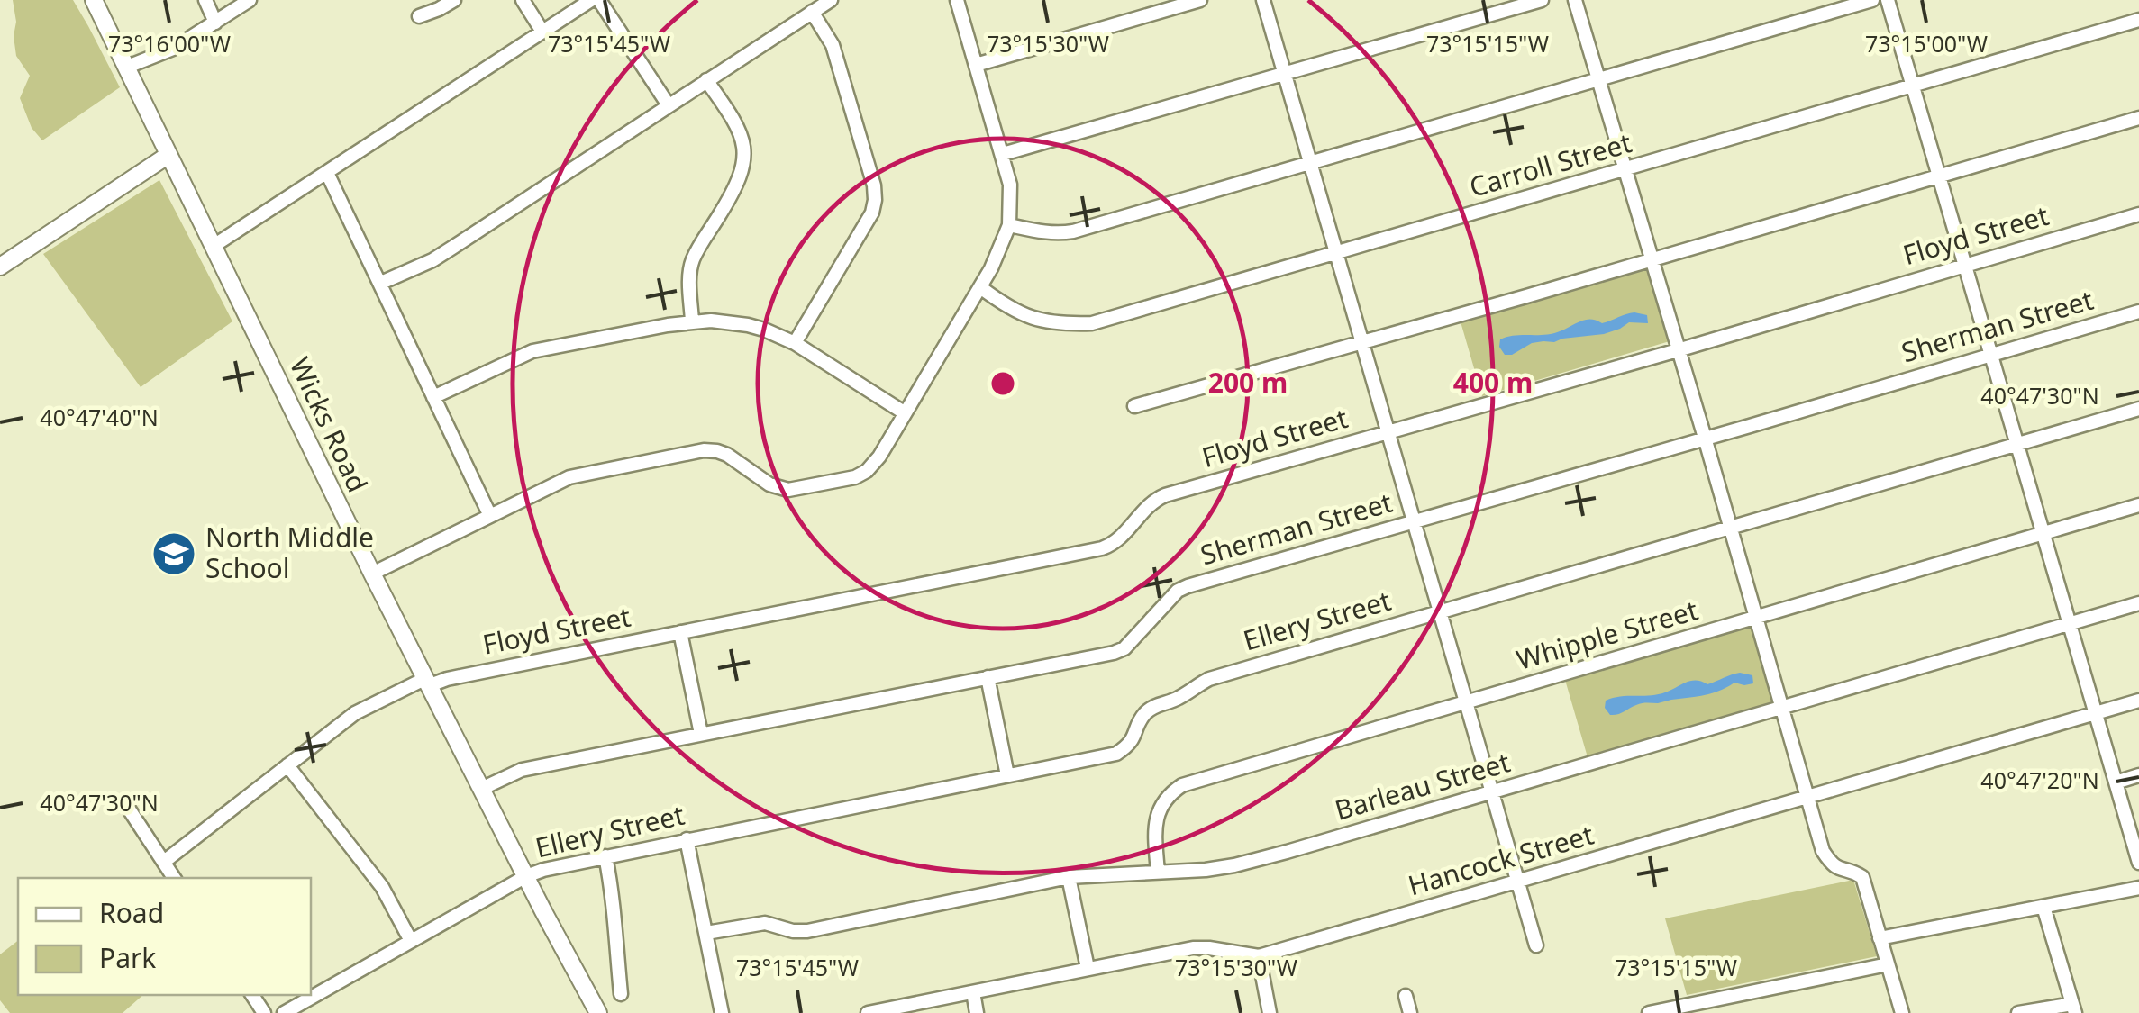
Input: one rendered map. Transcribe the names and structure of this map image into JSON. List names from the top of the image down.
{
  "streets": {
    "main road": ["Wicks Road"],
    "street": [
      "Carroll Street",
      "Floyd Street",
      "Sherman Street",
      "Ellery Street",
      "Whipple Street",
      "Barleau Street",
      "Hancock Street"
    ]
  },
  "crossings": [
    ["Floyd Street", "Wicks Road"],
    ["Sherman Street", "Wicks Road"],
    ["Wicks Road", "Ellery Street"],
    ["Whipple Street", "Barleau Street"]
  ],
  "places": {
    "school or university": ["North Middle School"]
  },
  "legend": ["Road", "Park"],
  "coordinates": [
    "73°16'00\"W",
    "73°15'45\"W",
    "73°15'30\"W",
    "73°15'15\"W",
    "73°15'00\"W",
    "40°47'30\"N",
    "40°47'40\"N",
    "40°47'20\"N"
  ],
  "rings": ["200 m", "400 m"]
}
